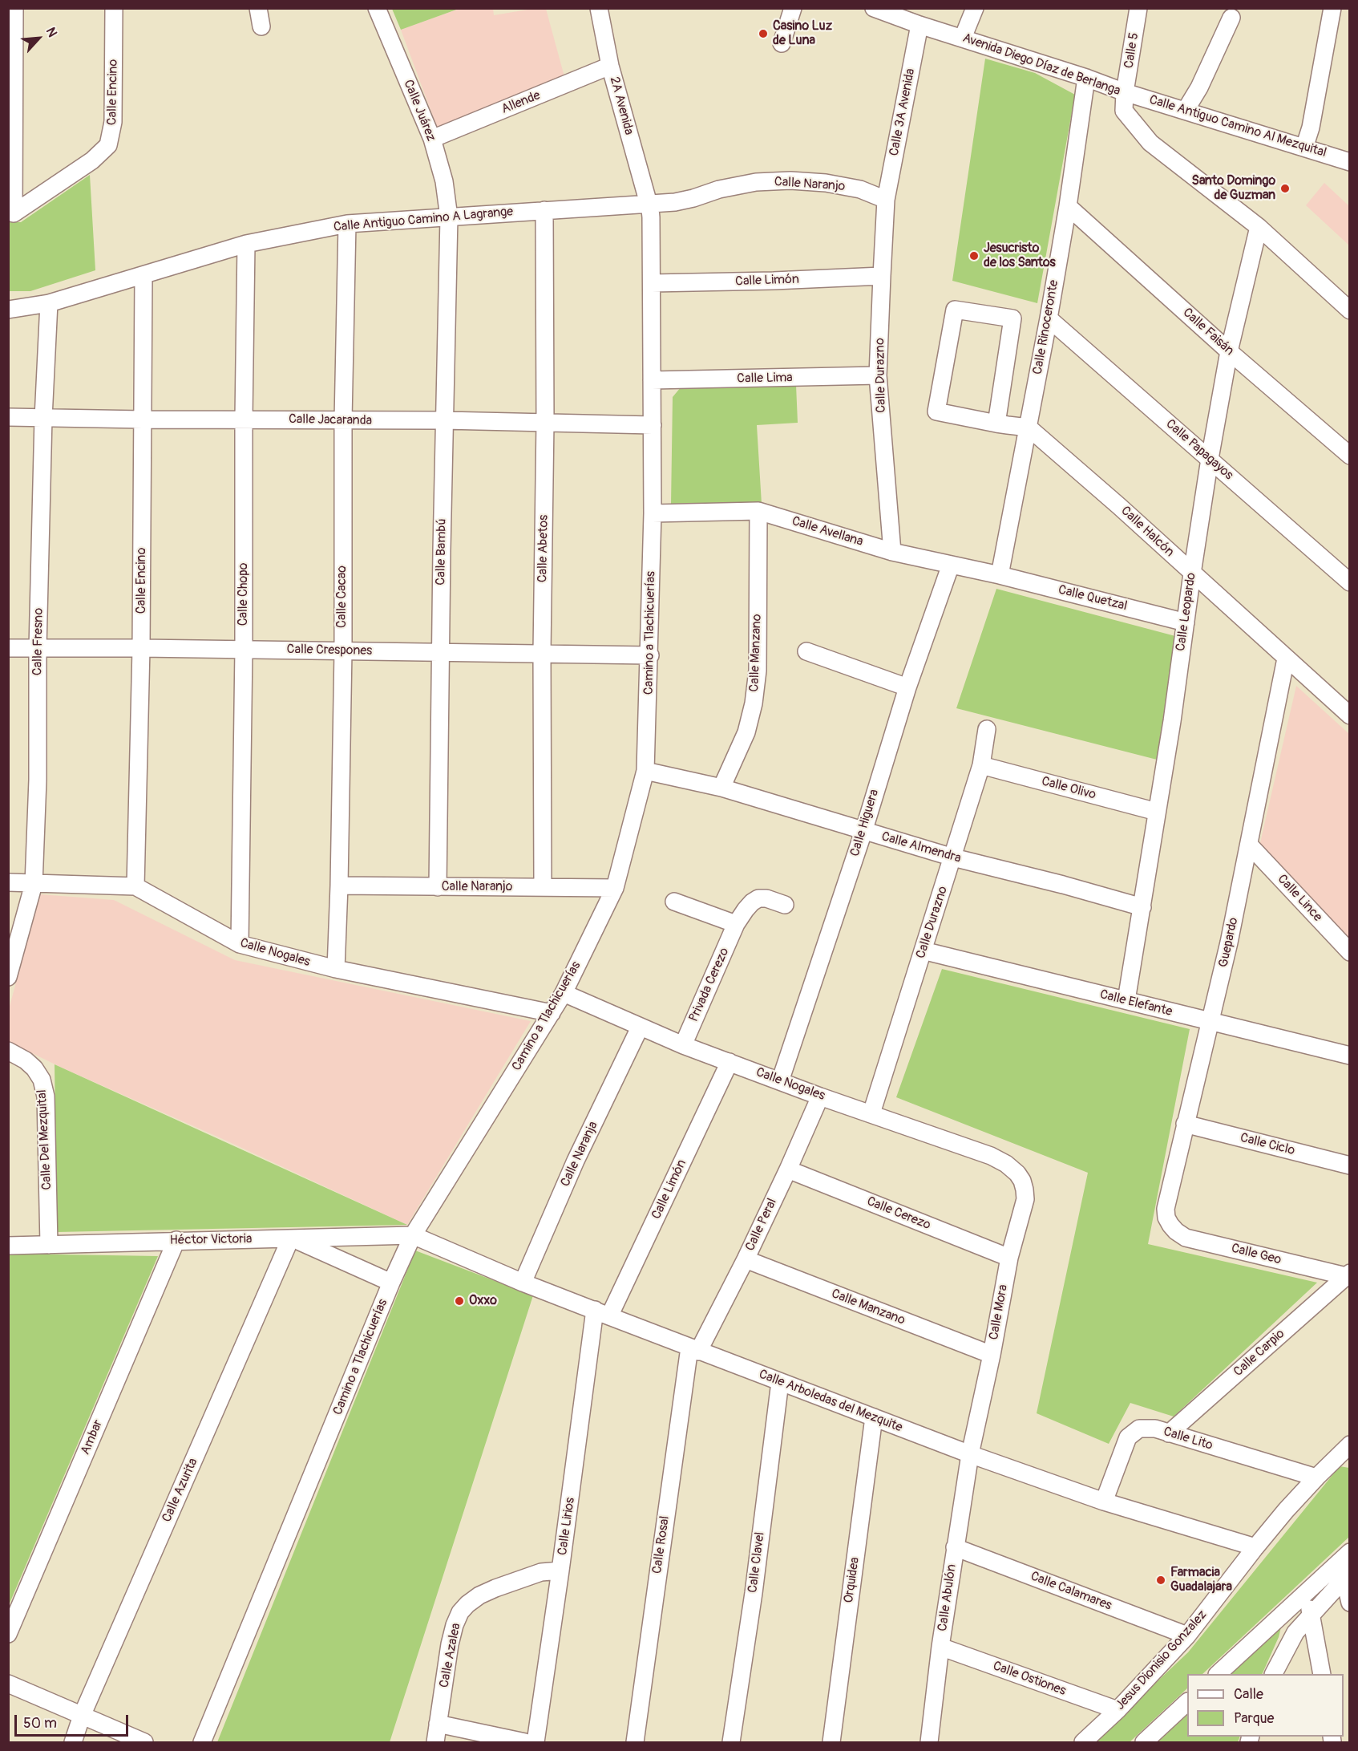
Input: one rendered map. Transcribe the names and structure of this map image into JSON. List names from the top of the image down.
{
  "streets": {
    "street": [
      "Calle 5",
      "Avenida Diego Díaz de Berlanga",
      "Calle Encino",
      "Allende",
      "2A Avenida",
      "Calle Juárez",
      "Calle 3A Avenida",
      "Calle Antiguo Camino Al Mezquital",
      "Calle Naranjo",
      "Calle Antiguo Camino A Lagrange",
      "Calle Limón",
      "Calle Rinoceronte",
      "Calle Faisán",
      "Calle Durazno",
      "Calle Lima",
      "Calle Jacaranda",
      "Calle Papagayos",
      "Calle Avellana",
      "Calle Halcón",
      "Calle Abetos",
      "Calle Bambú",
      "Calle Chopo",
      "Calle Cacao",
      "Calle Quetzal",
      "Calle Leopardo",
      "Camino a Tlachicuerías",
      "Calle Fresno",
      "Calle Crespones",
      "Calle Manzano",
      "Calle Olivo",
      "Calle Higuera",
      "Calle Almendra",
      "Calle Lince",
      "Guepardo",
      "Calle Nogales",
      "Privada Cerezo",
      "Calle Elefante",
      "Calle Del Mezquital",
      "Calle Ciclo",
      "Calle Naranja",
      "Calle Cerezo",
      "Calle Peral",
      "Héctor Victoria",
      "Calle Geo",
      "Calle Mora",
      "Calle Carpio",
      "Calle Arboledas del Mezquite",
      "Ambar",
      "Calle Lito",
      "Calle Azurita",
      "Calle Lirios",
      "Calle Rosal",
      "Calle Clavel",
      "Orquidea",
      "Calle Calamares",
      "Calle Abulón",
      "Calle Azalea",
      "Jesus Dionisio Gonzalez",
      "Calle Ostiones"
    ]
  },
  "crossings": [
    ["Calle 5", "Avenida Diego Díaz de Berlanga"],
    ["Calle 5", "Calle Antiguo Camino Al Mezquital"],
    ["Avenida Diego Díaz de Berlanga", "Calle 3A Avenida"],
    ["Avenida Diego Díaz de Berlanga", "Calle Antiguo Camino Al Mezquital"],
    ["Avenida Diego Díaz de Berlanga", "Calle Rinoceronte"],
    ["Avenida Diego Díaz de Berlanga", "Calle Leopardo"],
    ["Calle Encino", "Calle Antiguo Camino A Lagrange"],
    ["Calle Encino", "Calle Jacaranda"],
    ["Calle Encino", "Calle Crespones"],
    ["Calle Encino", "Calle Nogales"],
    ["Allende", "2A Avenida"],
    ["Allende", "Calle Juárez"],
    ["2A Avenida", "Calle Naranjo"],
    ["2A Avenida", "Calle Antiguo Camino A Lagrange"],
    ["2A Avenida", "Camino a Tlachicuerías"],
    ["Calle Juárez", "Calle Antiguo Camino A Lagrange"],
    ["Calle Juárez", "Calle Bambú"],
    ["Calle 3A Avenida", "Calle Naranjo"],
    ["Calle 3A Avenida", "Calle Durazno"],
    ["Calle Naranjo", "Calle Antiguo Camino A Lagrange"],
    ["Calle Naranjo", "Calle Durazno"],
    ["Calle Naranjo", "Calle Abetos"],
    ["Calle Naranjo", "Calle Bambú"],
    ["Calle Naranjo", "Calle Cacao"],
    ["Calle Naranjo", "Camino a Tlachicuerías"],
    ["Calle Antiguo Camino A Lagrange", "Calle Abetos"],
    ["Calle Antiguo Camino A Lagrange", "Calle Bambú"],
    ["Calle Antiguo Camino A Lagrange", "Calle Chopo"],
    ["Calle Antiguo Camino A Lagrange", "Calle Cacao"],
    ["Calle Antiguo Camino A Lagrange", "Camino a Tlachicuerías"],
    ["Calle Antiguo Camino A Lagrange", "Calle Fresno"],
    ["Calle Limón", "Calle Durazno"],
    ["Calle Limón", "Camino a Tlachicuerías"],
    ["Calle Limón", "Calle Nogales"],
    ["Calle Limón", "Calle Arboledas del Mezquite"],
    ["Calle Limón", "Calle Lirios"],
    ["Calle Rinoceronte", "Calle Faisán"],
    ["Calle Rinoceronte", "Calle Papagayos"],
    ["Calle Rinoceronte", "Calle Avellana"],
    ["Calle Rinoceronte", "Calle Halcón"],
    ["Calle Rinoceronte", "Calle Quetzal"],
    ["Calle Faisán", "Calle Leopardo"],
    ["Calle Durazno", "Calle Lima"],
    ["Calle Durazno", "Calle Avellana"],
    ["Calle Durazno", "Calle Olivo"],
    ["Calle Durazno", "Calle Almendra"],
    ["Calle Durazno", "Calle Nogales"],
    ["Calle Durazno", "Calle Elefante"],
    ["Calle Lima", "Camino a Tlachicuerías"],
    ["Calle Jacaranda", "Calle Abetos"],
    ["Calle Jacaranda", "Calle Bambú"],
    ["Calle Jacaranda", "Calle Chopo"],
    ["Calle Jacaranda", "Calle Cacao"],
    ["Calle Jacaranda", "Camino a Tlachicuerías"],
    ["Calle Jacaranda", "Calle Fresno"],
    ["Calle Papagayos", "Calle Leopardo"],
    ["Calle Avellana", "Calle Quetzal"],
    ["Calle Avellana", "Camino a Tlachicuerías"],
    ["Calle Avellana", "Calle Manzano"],
    ["Calle Avellana", "Calle Higuera"],
    ["Calle Halcón", "Calle Leopardo"],
    ["Calle Halcón", "Guepardo"],
    ["Calle Abetos", "Calle Crespones"],
    ["Calle Bambú", "Calle Crespones"],
    ["Calle Chopo", "Calle Crespones"],
    ["Calle Chopo", "Calle Nogales"],
    ["Calle Cacao", "Calle Crespones"],
    ["Calle Cacao", "Calle Nogales"],
    ["Calle Quetzal", "Calle Leopardo"],
    ["Calle Leopardo", "Calle Olivo"],
    ["Calle Leopardo", "Calle Almendra"],
    ["Calle Leopardo", "Calle Elefante"],
    ["Camino a Tlachicuerías", "Calle Crespones"],
    ["Camino a Tlachicuerías", "Calle Almendra"],
    ["Camino a Tlachicuerías", "Calle Nogales"],
    ["Camino a Tlachicuerías", "Héctor Victoria"],
    ["Camino a Tlachicuerías", "Calle Arboledas del Mezquite"],
    ["Calle Fresno", "Calle Crespones"],
    ["Calle Fresno", "Calle Nogales"],
    ["Calle Manzano", "Calle Almendra"],
    ["Calle Manzano", "Calle Peral"],
    ["Calle Manzano", "Calle Mora"],
    ["Calle Higuera", "Calle Almendra"],
    ["Calle Higuera", "Calle Nogales"],
    ["Calle Lince", "Guepardo"],
    ["Guepardo", "Calle Elefante"],
    ["Guepardo", "Calle Ciclo"],
    ["Guepardo", "Calle Geo"],
    ["Calle Nogales", "Privada Cerezo"],
    ["Calle Nogales", "Calle Naranja"],
    ["Calle Nogales", "Calle Peral"],
    ["Calle Nogales", "Calle Mora"],
    ["Calle Del Mezquital", "Héctor Victoria"],
    ["Calle Naranja", "Calle Arboledas del Mezquite"],
    ["Calle Cerezo", "Calle Peral"],
    ["Calle Cerezo", "Calle Mora"],
    ["Calle Peral", "Calle Arboledas del Mezquite"],
    ["Calle Peral", "Calle Rosal"],
    ["Héctor Victoria", "Calle Arboledas del Mezquite"],
    ["Héctor Victoria", "Ambar"],
    ["Héctor Victoria", "Calle Azurita"],
    ["Calle Geo", "Calle Carpio"],
    ["Calle Mora", "Calle Arboledas del Mezquite"],
    ["Calle Mora", "Calle Abulón"],
    ["Calle Carpio", "Calle Lito"],
    ["Calle Arboledas del Mezquite", "Calle Lito"],
    ["Calle Arboledas del Mezquite", "Calle Lirios"],
    ["Calle Arboledas del Mezquite", "Calle Rosal"],
    ["Calle Arboledas del Mezquite", "Calle Clavel"],
    ["Calle Arboledas del Mezquite", "Orquidea"],
    ["Calle Arboledas del Mezquite", "Calle Abulón"],
    ["Calle Arboledas del Mezquite", "Jesus Dionisio Gonzalez"],
    ["Calle Lito", "Jesus Dionisio Gonzalez"],
    ["Calle Lirios", "Calle Azalea"],
    ["Calle Calamares", "Calle Abulón"],
    ["Calle Calamares", "Jesus Dionisio Gonzalez"],
    ["Calle Abulón", "Calle Ostiones"],
    ["Jesus Dionisio Gonzalez", "Calle Ostiones"]
  ],
  "places": [
    "Casino Luz de Luna",
    "Santo Domingo de Guzman",
    "Jesucristo de los Santos",
    "Oxxo",
    "Farmacia Guadalajara"
  ],
  "legend": ["Calle", "Parque"],
  "scale_bar": "50 m",
  "north": "top right"
}
